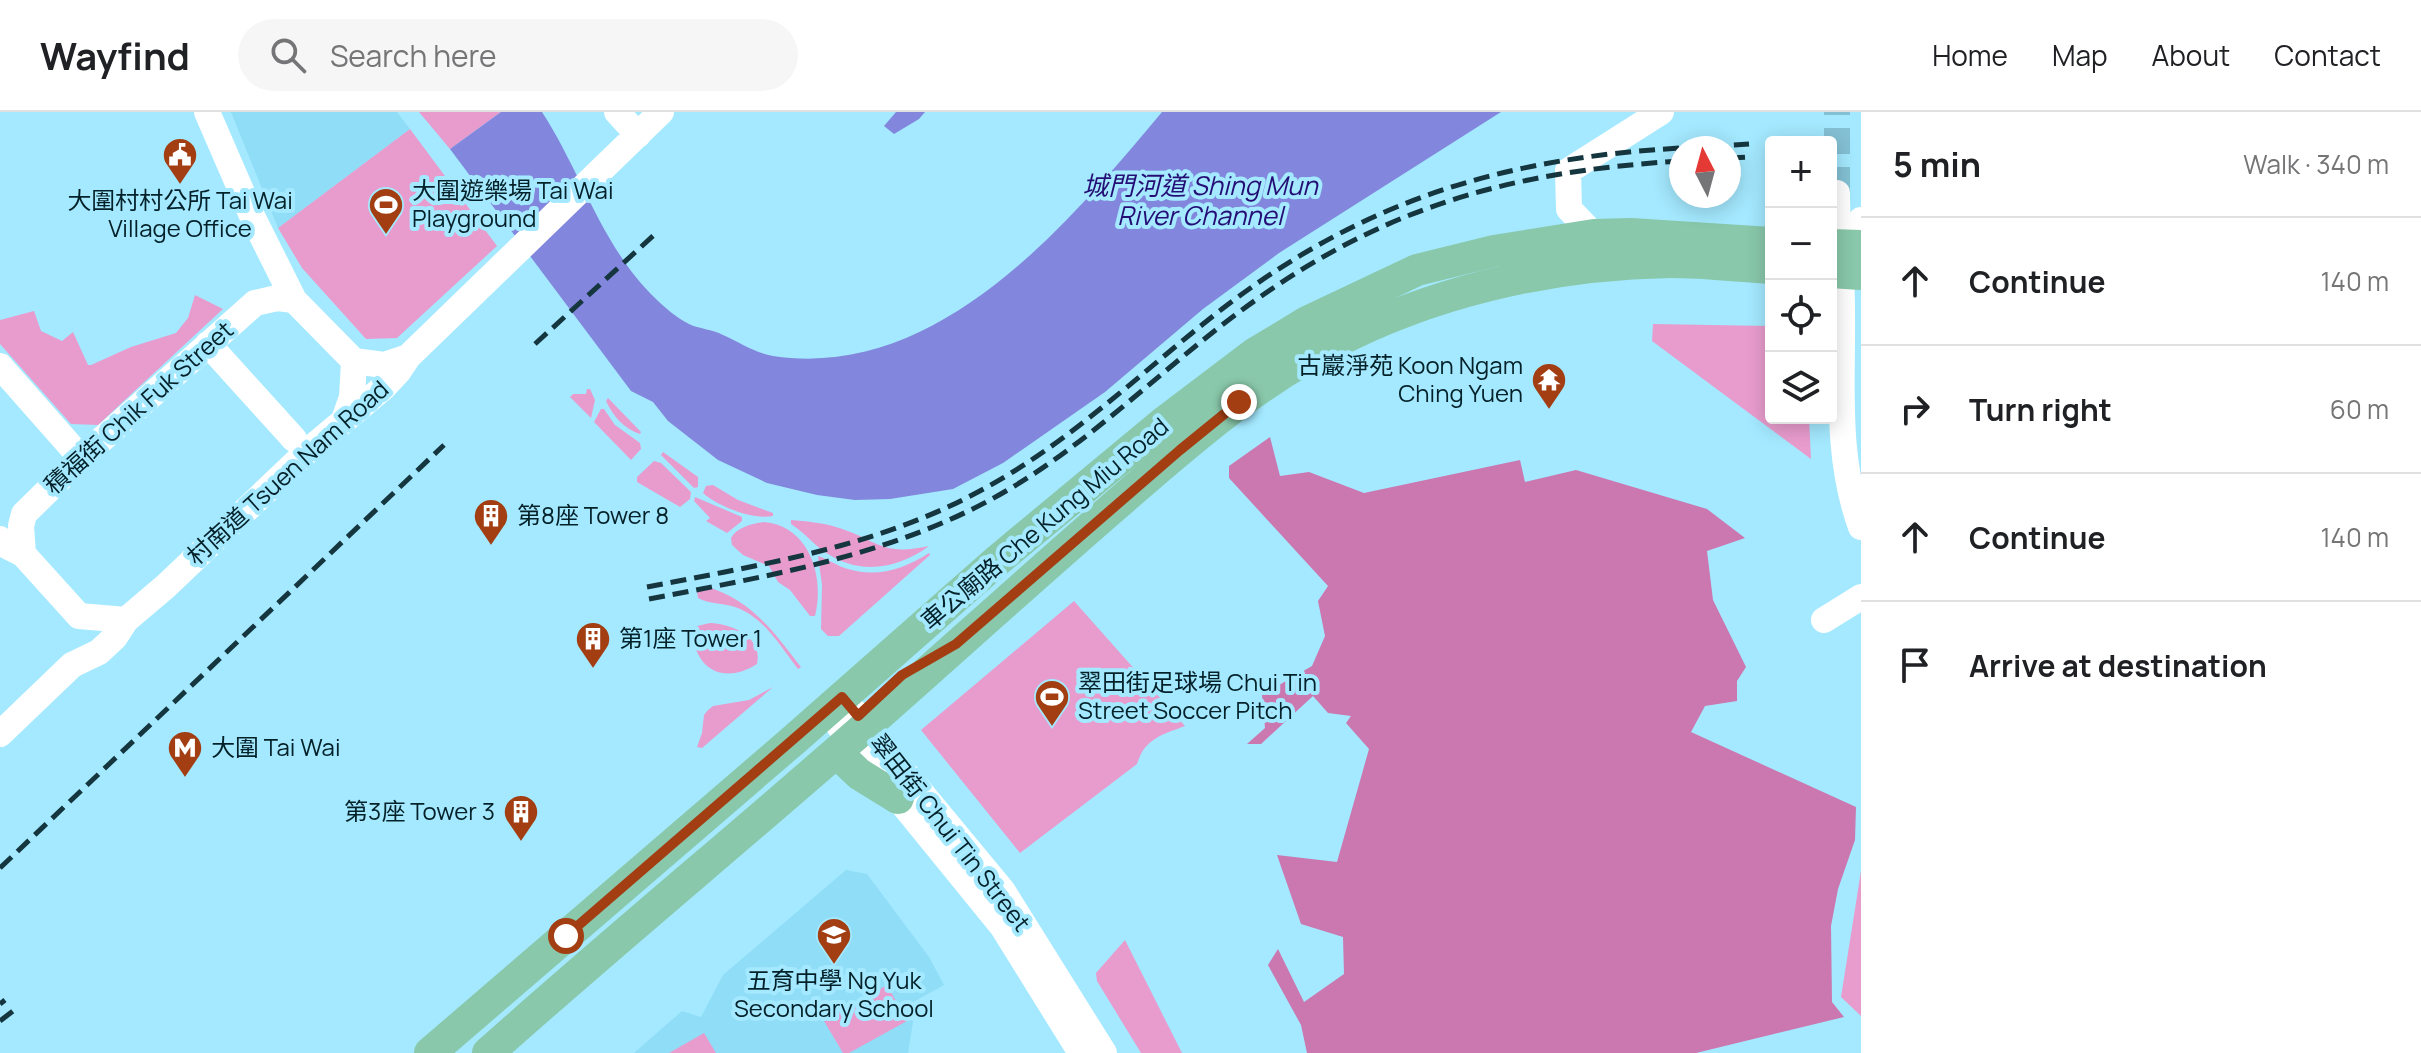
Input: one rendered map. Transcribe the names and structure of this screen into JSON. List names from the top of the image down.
{
  "streets": {
    "main road": ["車公廟路 Che Kung Miu Road"],
    "street": ["積福街 Chik Fuk Street", "村南道 Tsuen Nam Road", "翠田街 Chui Tin Street"]
  },
  "crossings": [
    ["車公廟路 Che Kung Miu Road", "翠田街 Chui Tin Street"]
  ],
  "water": ["城門河道 Shing Mun River Channel"],
  "places": {
    "public building": ["大圍村村公所 Tai Wai Village Office"],
    "sports": ["大圍遊樂場 Tai Wai Playground", "翠田街足球場 Chui Tin Street Soccer Pitch"],
    "temple": ["古巖淨苑 Koon Ngam Ching Yuen"],
    "building": ["第8座 Tower 8", "第1座 Tower 1", "第3座 Tower 3"],
    "metro station": ["大圍 Tai Wai"],
    "school or university": ["五育中學 Ng Yuk Secondary School"]
  },
  "north": "top",
  "page": {
    "header": "Wayfind",
    "search": "Search here",
    "nav": [
      "Home",
      "Map",
      "About",
      "Contact"
    ],
    "heading": ["5 min", "Walk · 340 m"],
    "map_buttons": ["+", "−"],
    "list": [
      ["Continue", "140 m"],
      ["Turn right", "60 m"],
      ["Continue", "140 m"],
      "Arrive at destination"
    ]
  }
}
